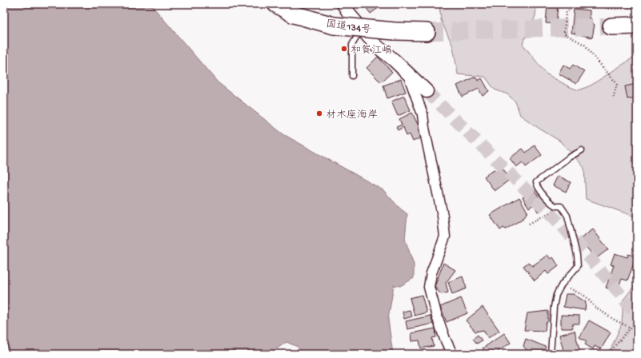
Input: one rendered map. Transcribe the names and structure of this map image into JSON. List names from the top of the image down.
{
  "streets": {
    "highway": ["国道134号"]
  },
  "places": ["和賀江嶋", "材木座海岸"]
}
